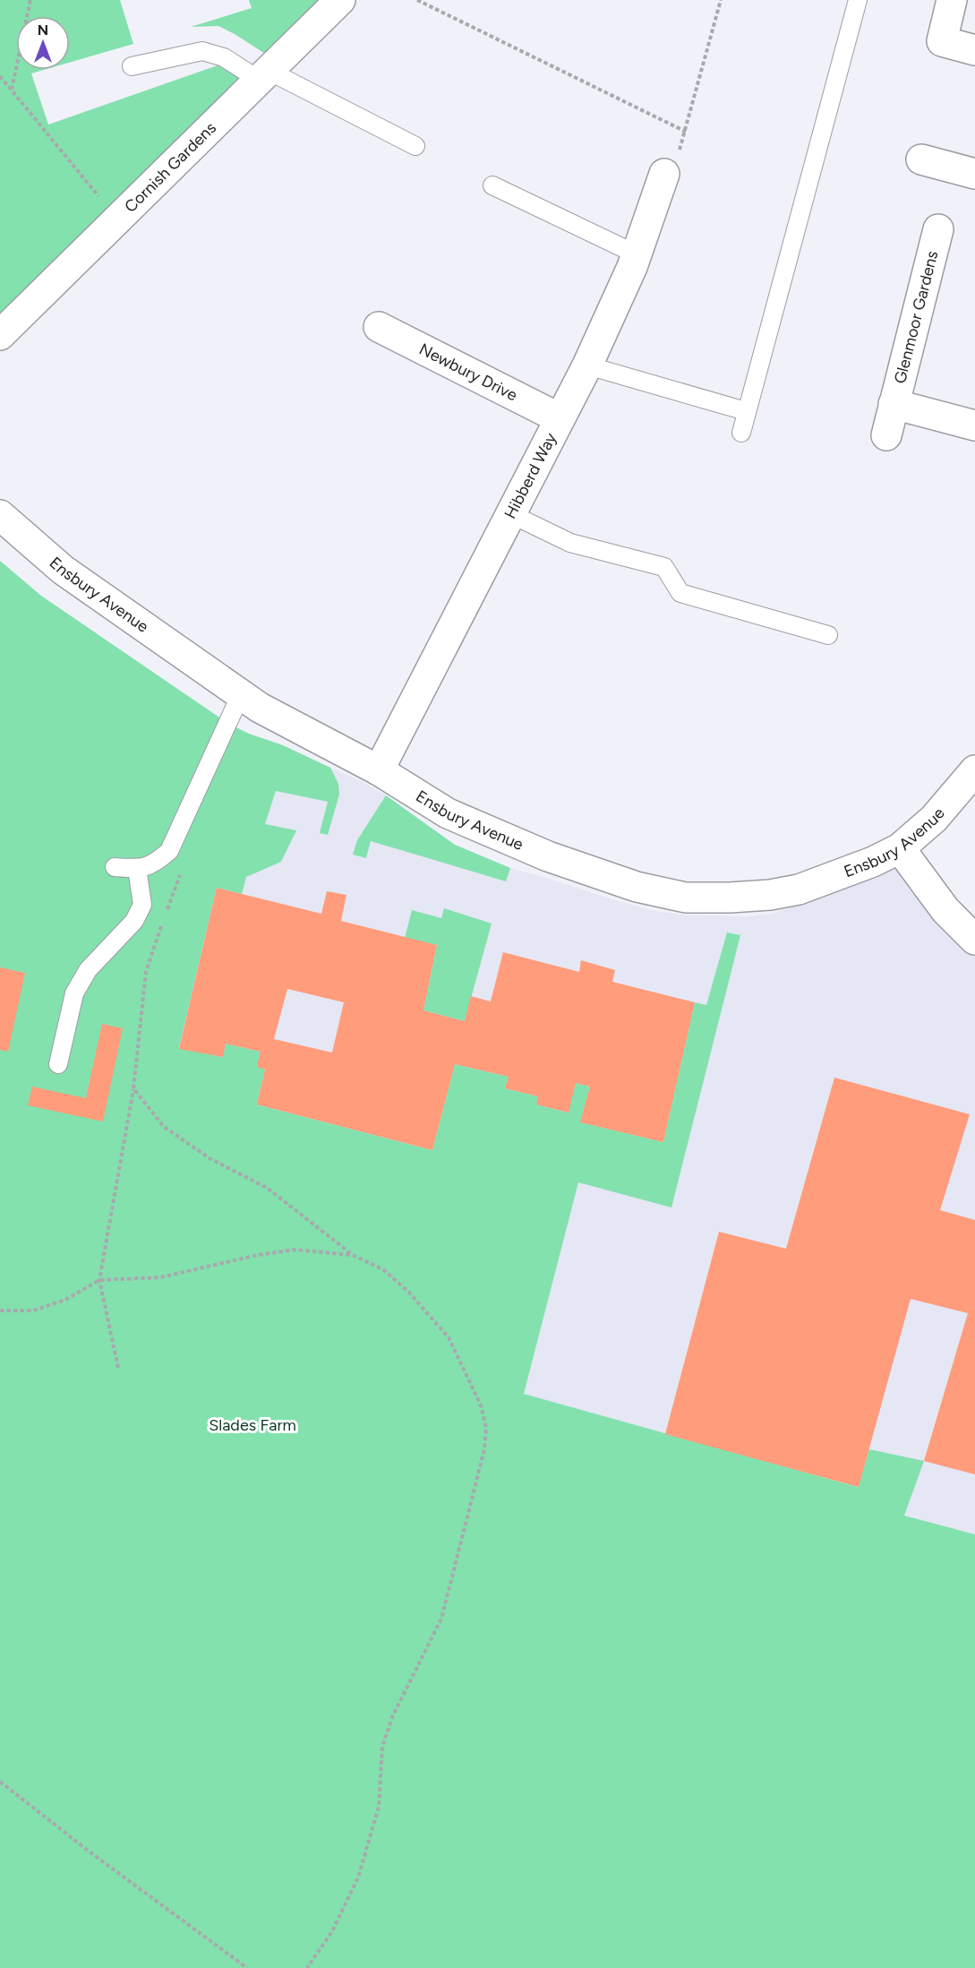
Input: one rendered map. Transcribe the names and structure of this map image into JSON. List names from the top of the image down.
{
  "streets": {
    "street": [
      "Cornish Gardens",
      "Glenmoor Gardens",
      "Newbury Drive",
      "Hibberd Way",
      "Ensbury Avenue"
    ]
  },
  "crossings": [
    ["Newbury Drive", "Hibberd Way"],
    ["Hibberd Way", "Ensbury Avenue"]
  ],
  "parks": ["Slades Farm"],
  "north": "top"
}
